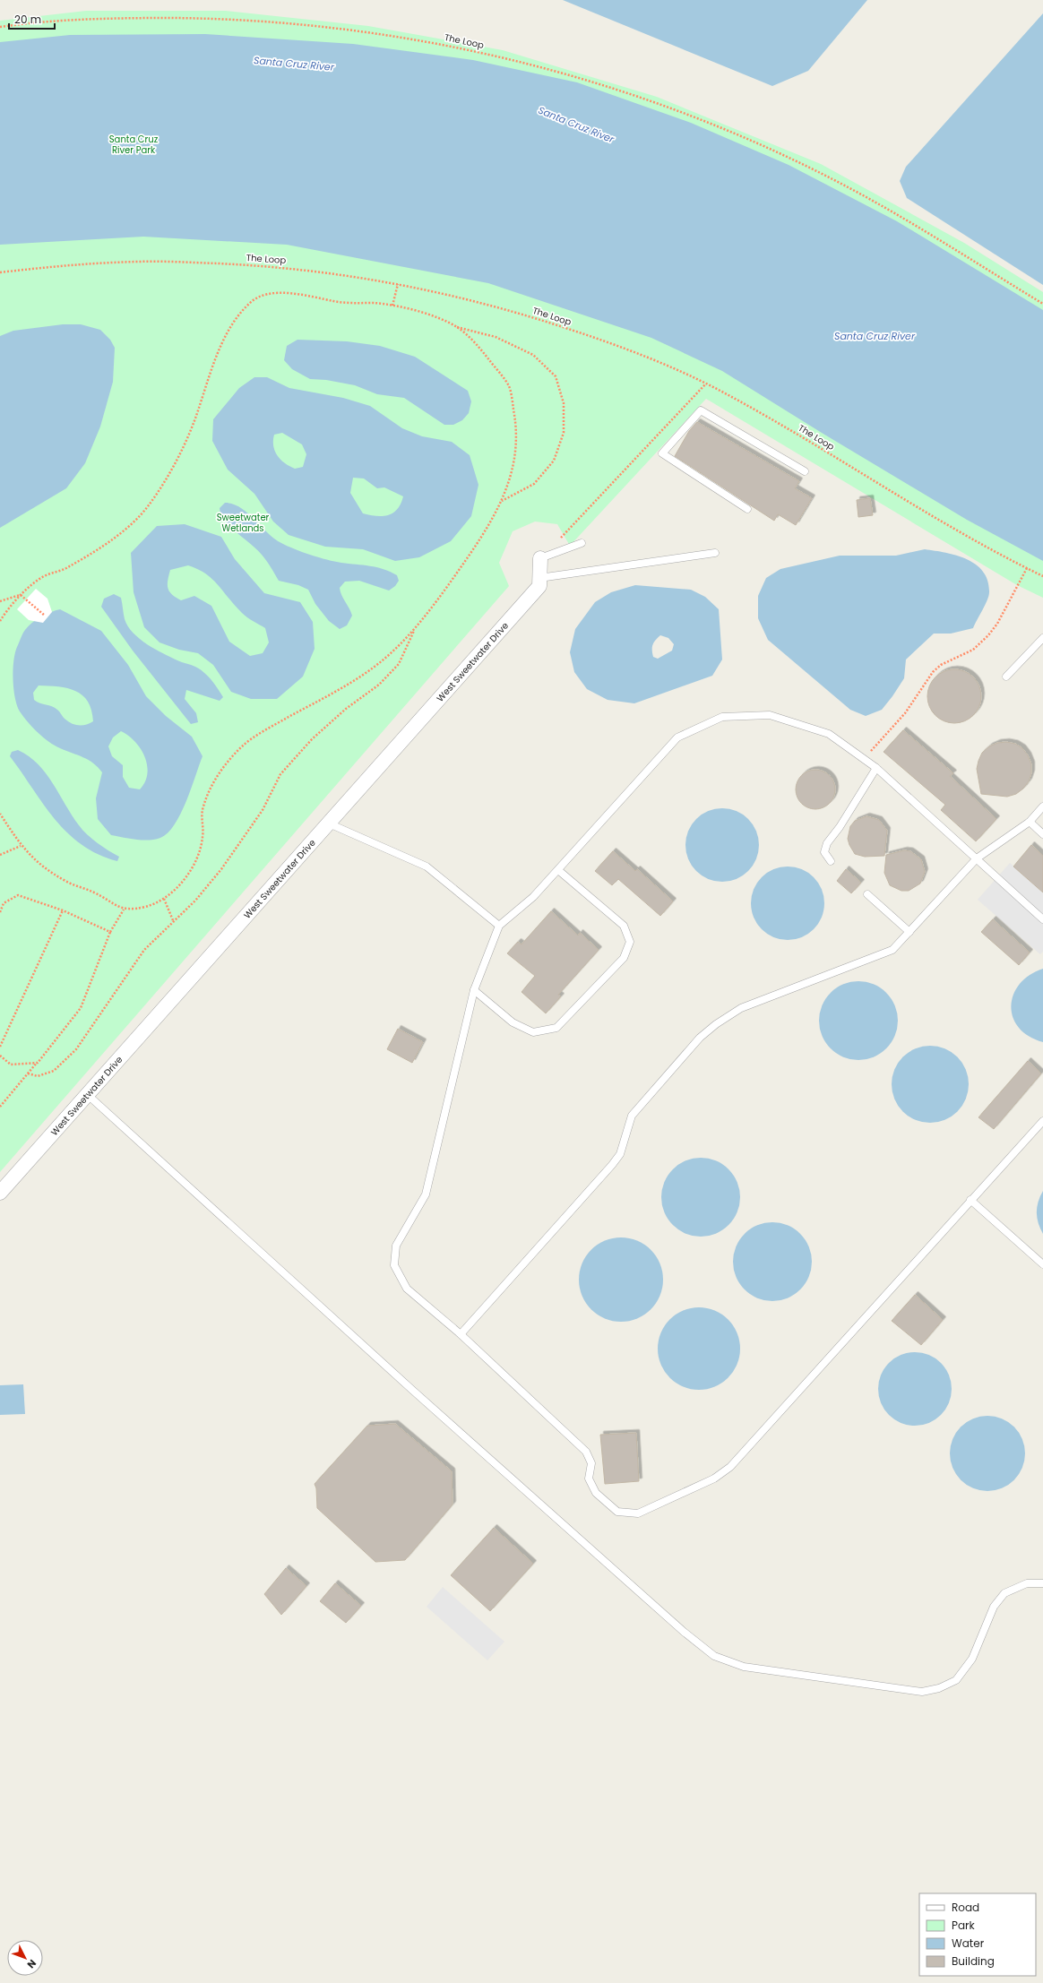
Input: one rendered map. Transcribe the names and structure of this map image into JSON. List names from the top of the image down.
{
  "streets": {
    "street": ["West Sweetwater Drive"],
    "path": ["The Loop"]
  },
  "water": ["Santa Cruz River"],
  "parks": ["Santa Cruz River Park", "Sweetwater Wetlands"],
  "legend": [
    "Road",
    "Park",
    "Water",
    "Building"
  ],
  "scale_bar": "20 m",
  "north": "bottom right"
}
